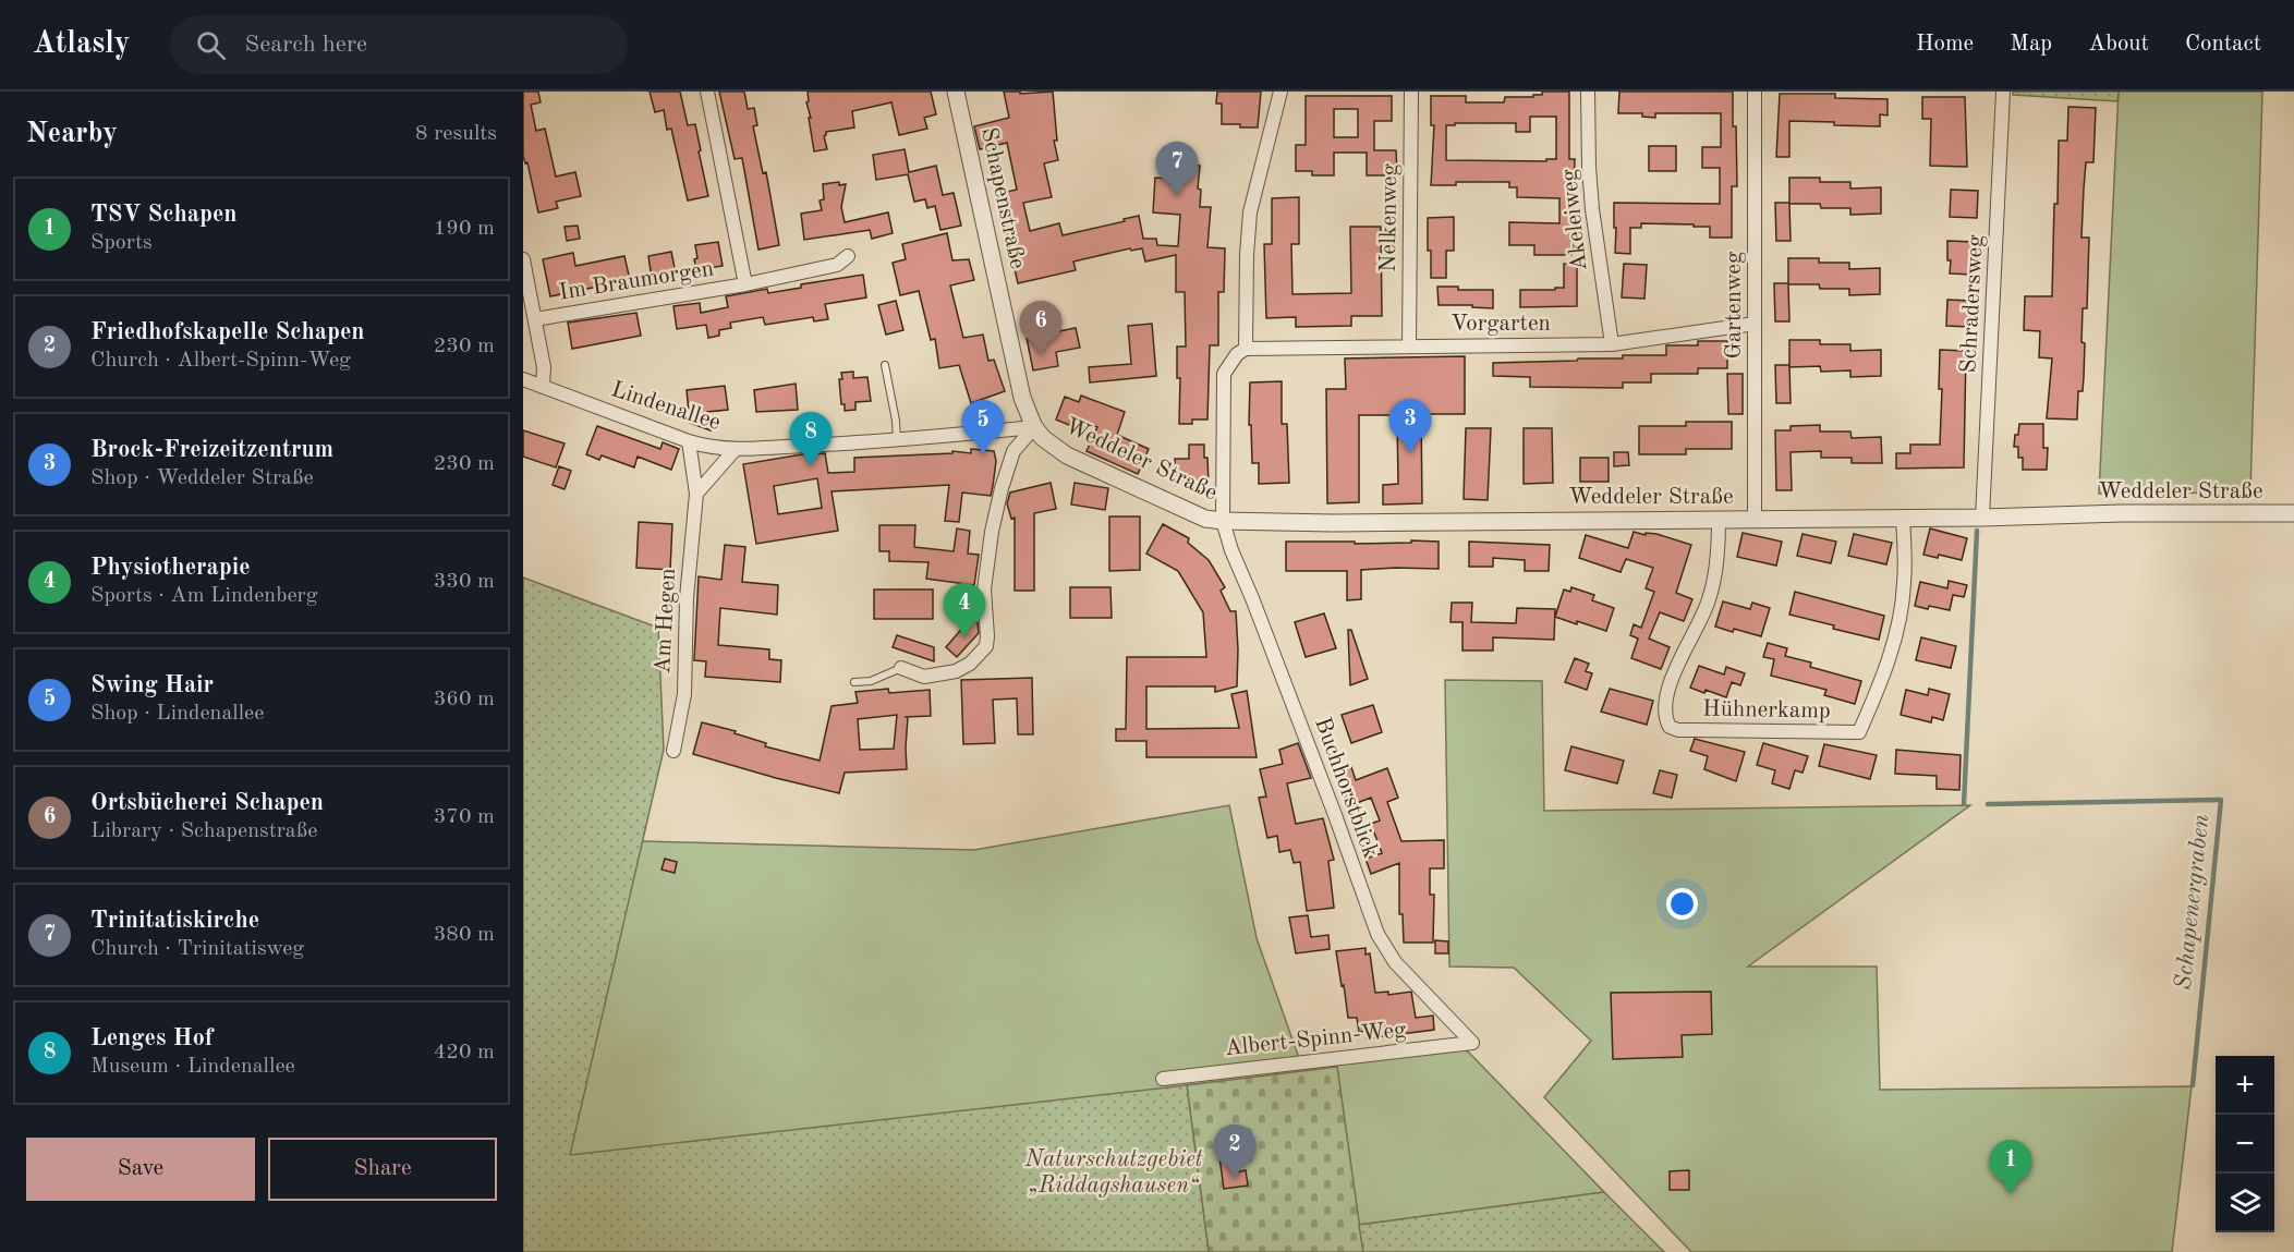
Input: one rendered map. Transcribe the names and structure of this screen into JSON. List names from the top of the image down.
{
  "streets": {
    "street": [
      "Schapenstraße",
      "Nelkenweg",
      "Akeleiweg",
      "Im Braumorgen",
      "Schradersweg",
      "Gartenweg",
      "Vorgarten",
      "Lindenallee",
      "Weddeler Straße",
      "Am Hegen",
      "Hühnerkamp",
      "Buchhorstblick",
      "Albert-Spinn-Weg"
    ]
  },
  "crossings": [
    ["Schapenstraße", "Lindenallee"],
    ["Schapenstraße", "Weddeler Straße"],
    ["Nelkenweg", "Vorgarten"],
    ["Akeleiweg", "Vorgarten"],
    ["Schradersweg", "Weddeler Straße"],
    ["Gartenweg", "Vorgarten"],
    ["Gartenweg", "Weddeler Straße"],
    ["Vorgarten", "Buchhorstblick"],
    ["Lindenallee", "Weddeler Straße"],
    ["Lindenallee", "Am Hegen"],
    ["Weddeler Straße", "Hühnerkamp"],
    ["Weddeler Straße", "Buchhorstblick"],
    ["Buchhorstblick", "Albert-Spinn-Weg"]
  ],
  "water": ["Schapenergraben"],
  "parks": ["Naturschutzgebiet „Riddagshausen“"],
  "page": {
    "header": "Atlasly",
    "search": "Search here",
    "nav": [
      "Home",
      "Map",
      "About",
      "Contact"
    ],
    "heading": ["Nearby", "8 results"],
    "pins": [
      "7",
      "6",
      "3",
      "5",
      "8",
      "4",
      "2",
      "1"
    ],
    "list": [
      {
        "mark": "1",
        "name": "TSV Schapen",
        "note": "Sports",
        "value": "190 m"
      },
      {
        "mark": "2",
        "name": "Friedhofskapelle Schapen",
        "note": "Church · Albert-Spinn-Weg",
        "value": "230 m"
      },
      {
        "mark": "3",
        "name": "Brock-Freizeitzentrum",
        "note": "Shop · Weddeler Straße",
        "value": "230 m"
      },
      {
        "mark": "4",
        "name": "Physiotherapie",
        "note": "Sports · Am Lindenberg",
        "value": "330 m"
      },
      {
        "mark": "5",
        "name": "Swing Hair",
        "note": "Shop · Lindenallee",
        "value": "360 m"
      },
      {
        "mark": "6",
        "name": "Ortsbücherei Schapen",
        "note": "Library · Schapenstraße",
        "value": "370 m"
      },
      {
        "mark": "7",
        "name": "Trinitatiskirche",
        "note": "Church · Trinitatisweg",
        "value": "380 m"
      },
      {
        "mark": "8",
        "name": "Lenges Hof",
        "note": "Museum · Lindenallee",
        "value": "420 m"
      }
    ],
    "map_buttons": ["+", "−"],
    "buttons": ["Save", "Share"]
  }
}
